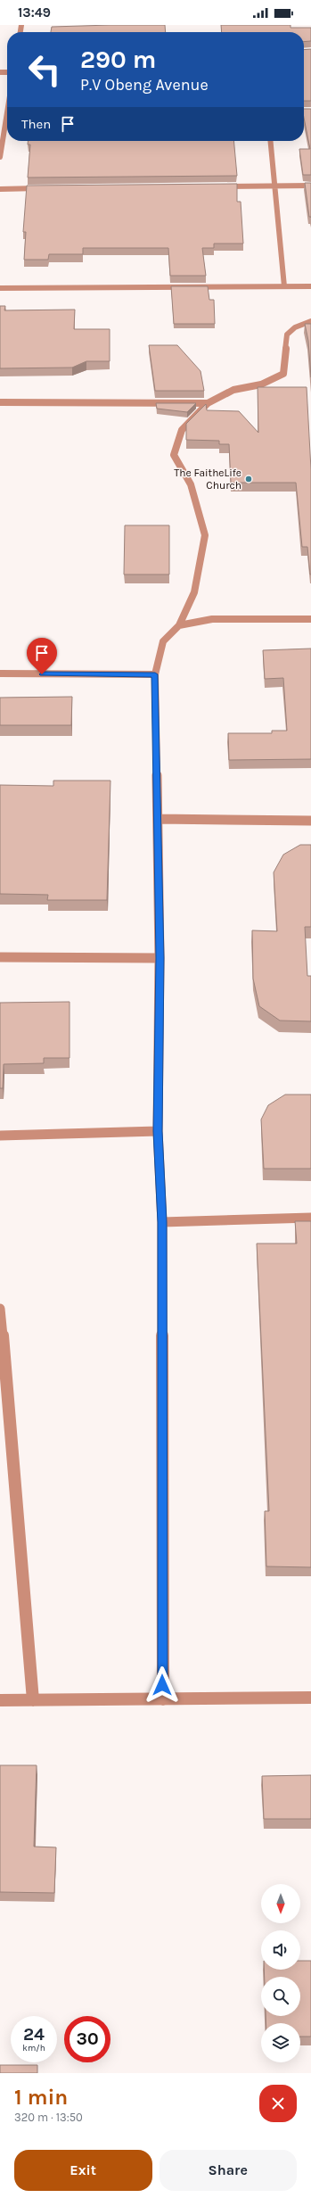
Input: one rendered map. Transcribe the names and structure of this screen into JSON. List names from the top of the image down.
{
  "places": ["The FaitheLife Church"],
  "north": "bottom",
  "page": {
    "status": "13:49",
    "turn": ["290 m", "P.V Obeng Avenue"],
    "then": "Then",
    "speed": "24 km/h",
    "limit": "30",
    "heading": ["1 min", "320 m · 13:50"],
    "buttons": ["Exit", "Share"]
  }
}
